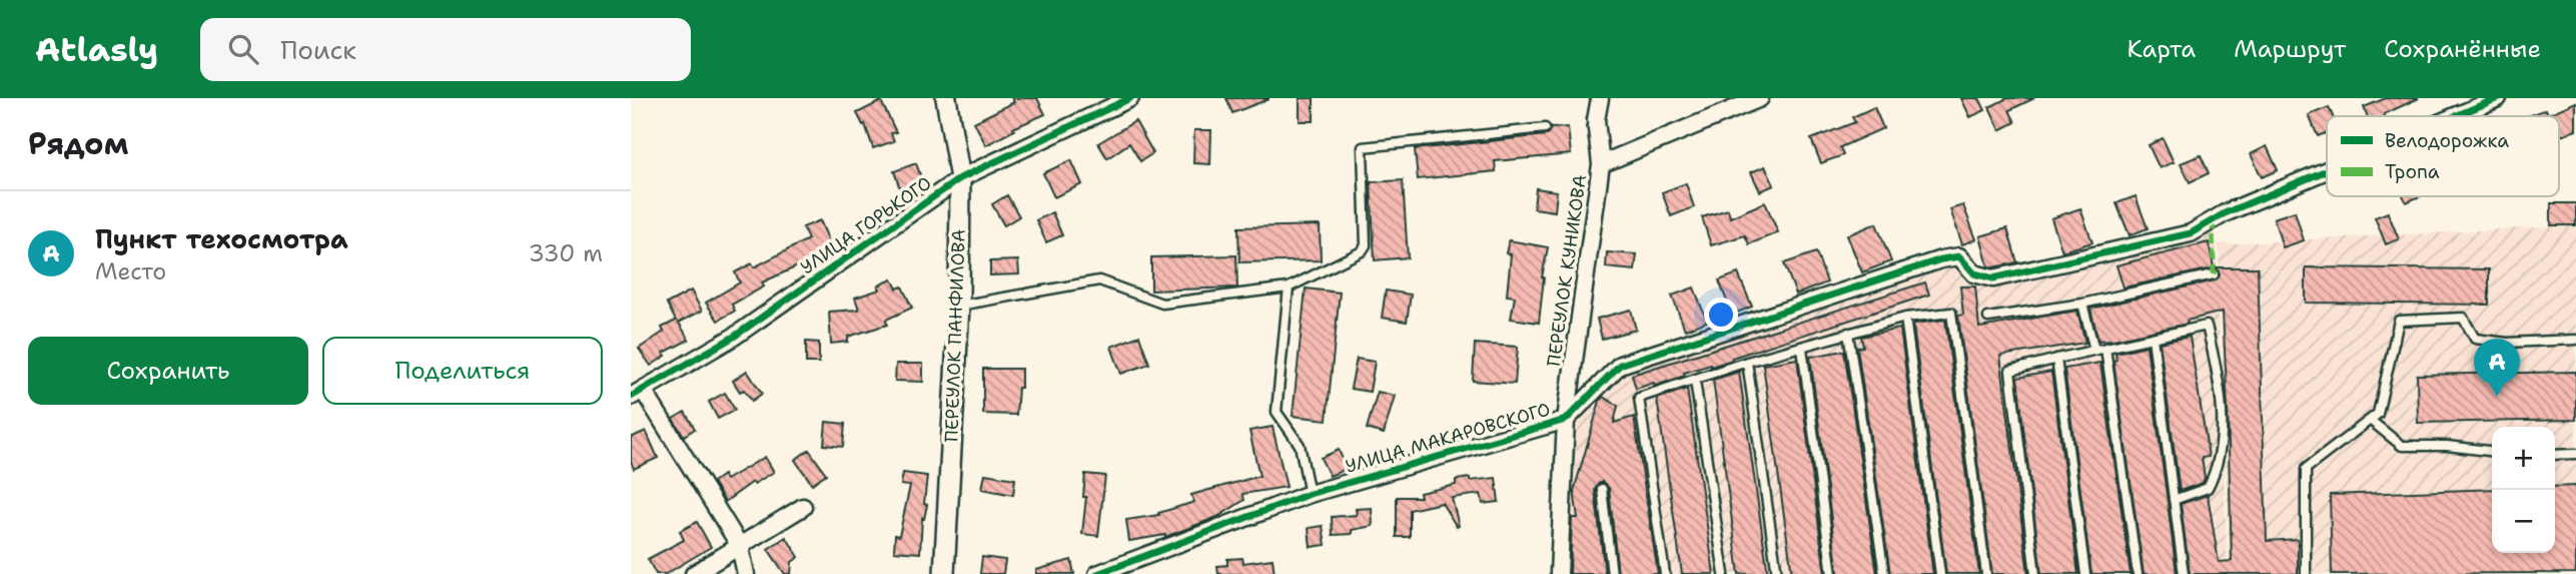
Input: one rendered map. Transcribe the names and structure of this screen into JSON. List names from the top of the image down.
{
  "streets": {
    "street": [
      "УЛИЦА ГОРЬКОГО",
      "ПЕРЕУЛОК КУНИКОВА",
      "ПЕРЕУЛОК ПАНФИЛОВА",
      "УЛИЦА МАКАРОВСКОГО"
    ]
  },
  "crossings": [
    ["УЛИЦА ГОРЬКОГО", "ПЕРЕУЛОК ПАНФИЛОВА"],
    ["ПЕРЕУЛОК КУНИКОВА", "УЛИЦА МАКАРОВСКОГО"]
  ],
  "legend": ["Велодорожка", "Тропа"],
  "page": {
    "header": "Atlasly",
    "search": "Поиск",
    "nav": ["Карта", "Маршрут", "Сохранённые"],
    "heading": "Рядом",
    "list": [
      {
        "mark": "A",
        "name": "Пункт техосмотра",
        "note": "Место",
        "value": "330 m"
      }
    ],
    "buttons": ["Сохранить", "Поделиться"],
    "pins": "A",
    "map_buttons": ["+", "−"]
  }
}
